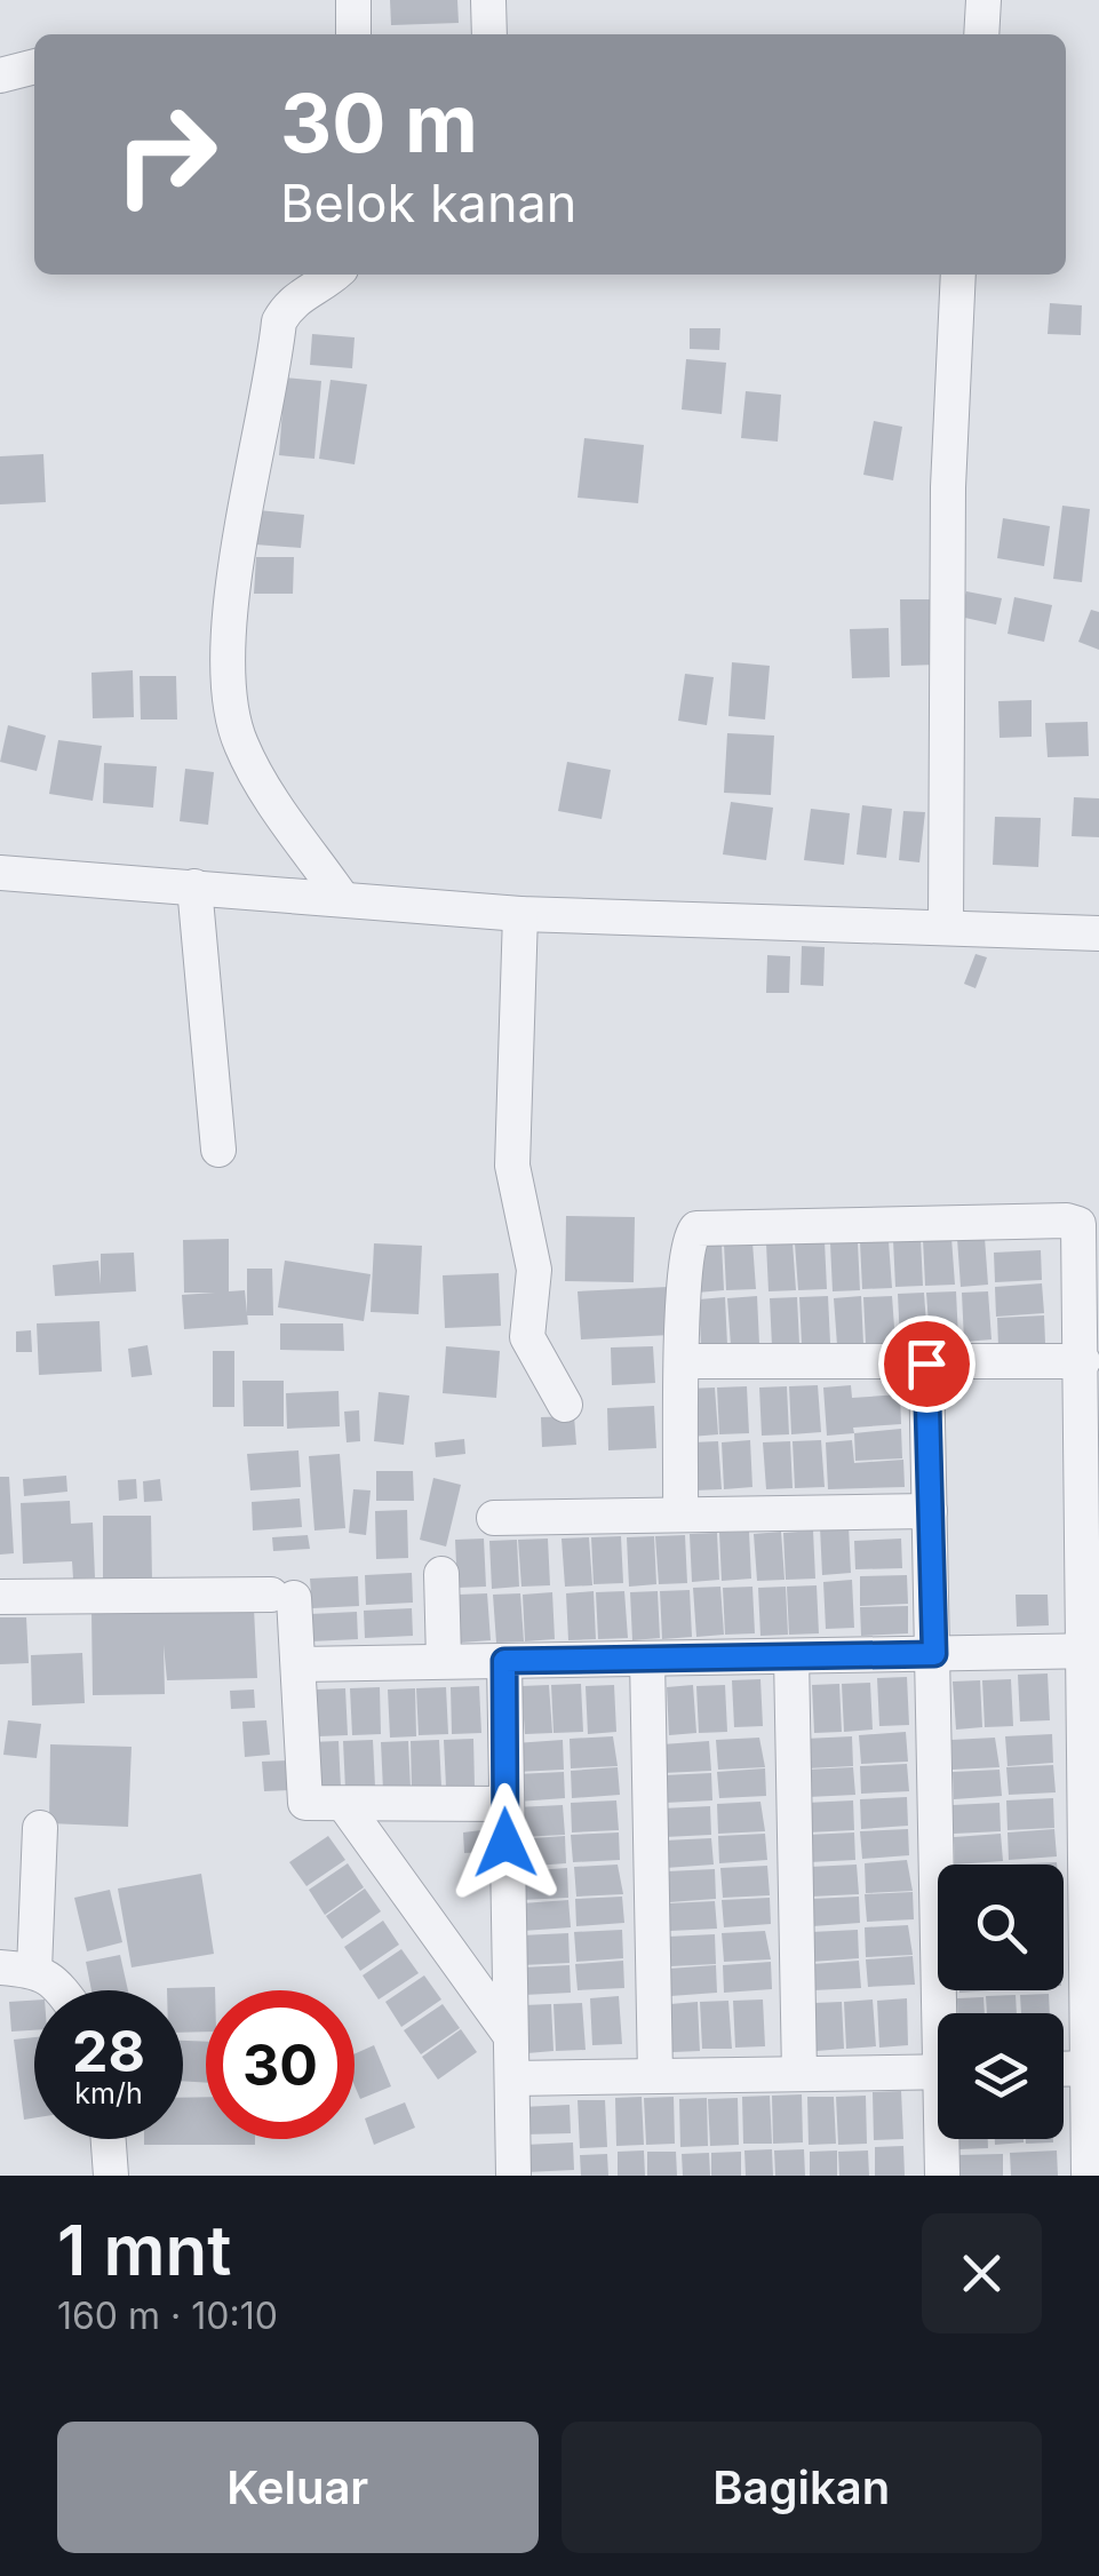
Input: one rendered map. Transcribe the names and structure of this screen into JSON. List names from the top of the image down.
{
  "page": {
    "turn": ["30 m", "Belok kanan"],
    "speed": "28 km/h",
    "limit": "30",
    "heading": ["1 mnt", "160 m · 10:10"],
    "buttons": ["Keluar", "Bagikan"]
  }
}
